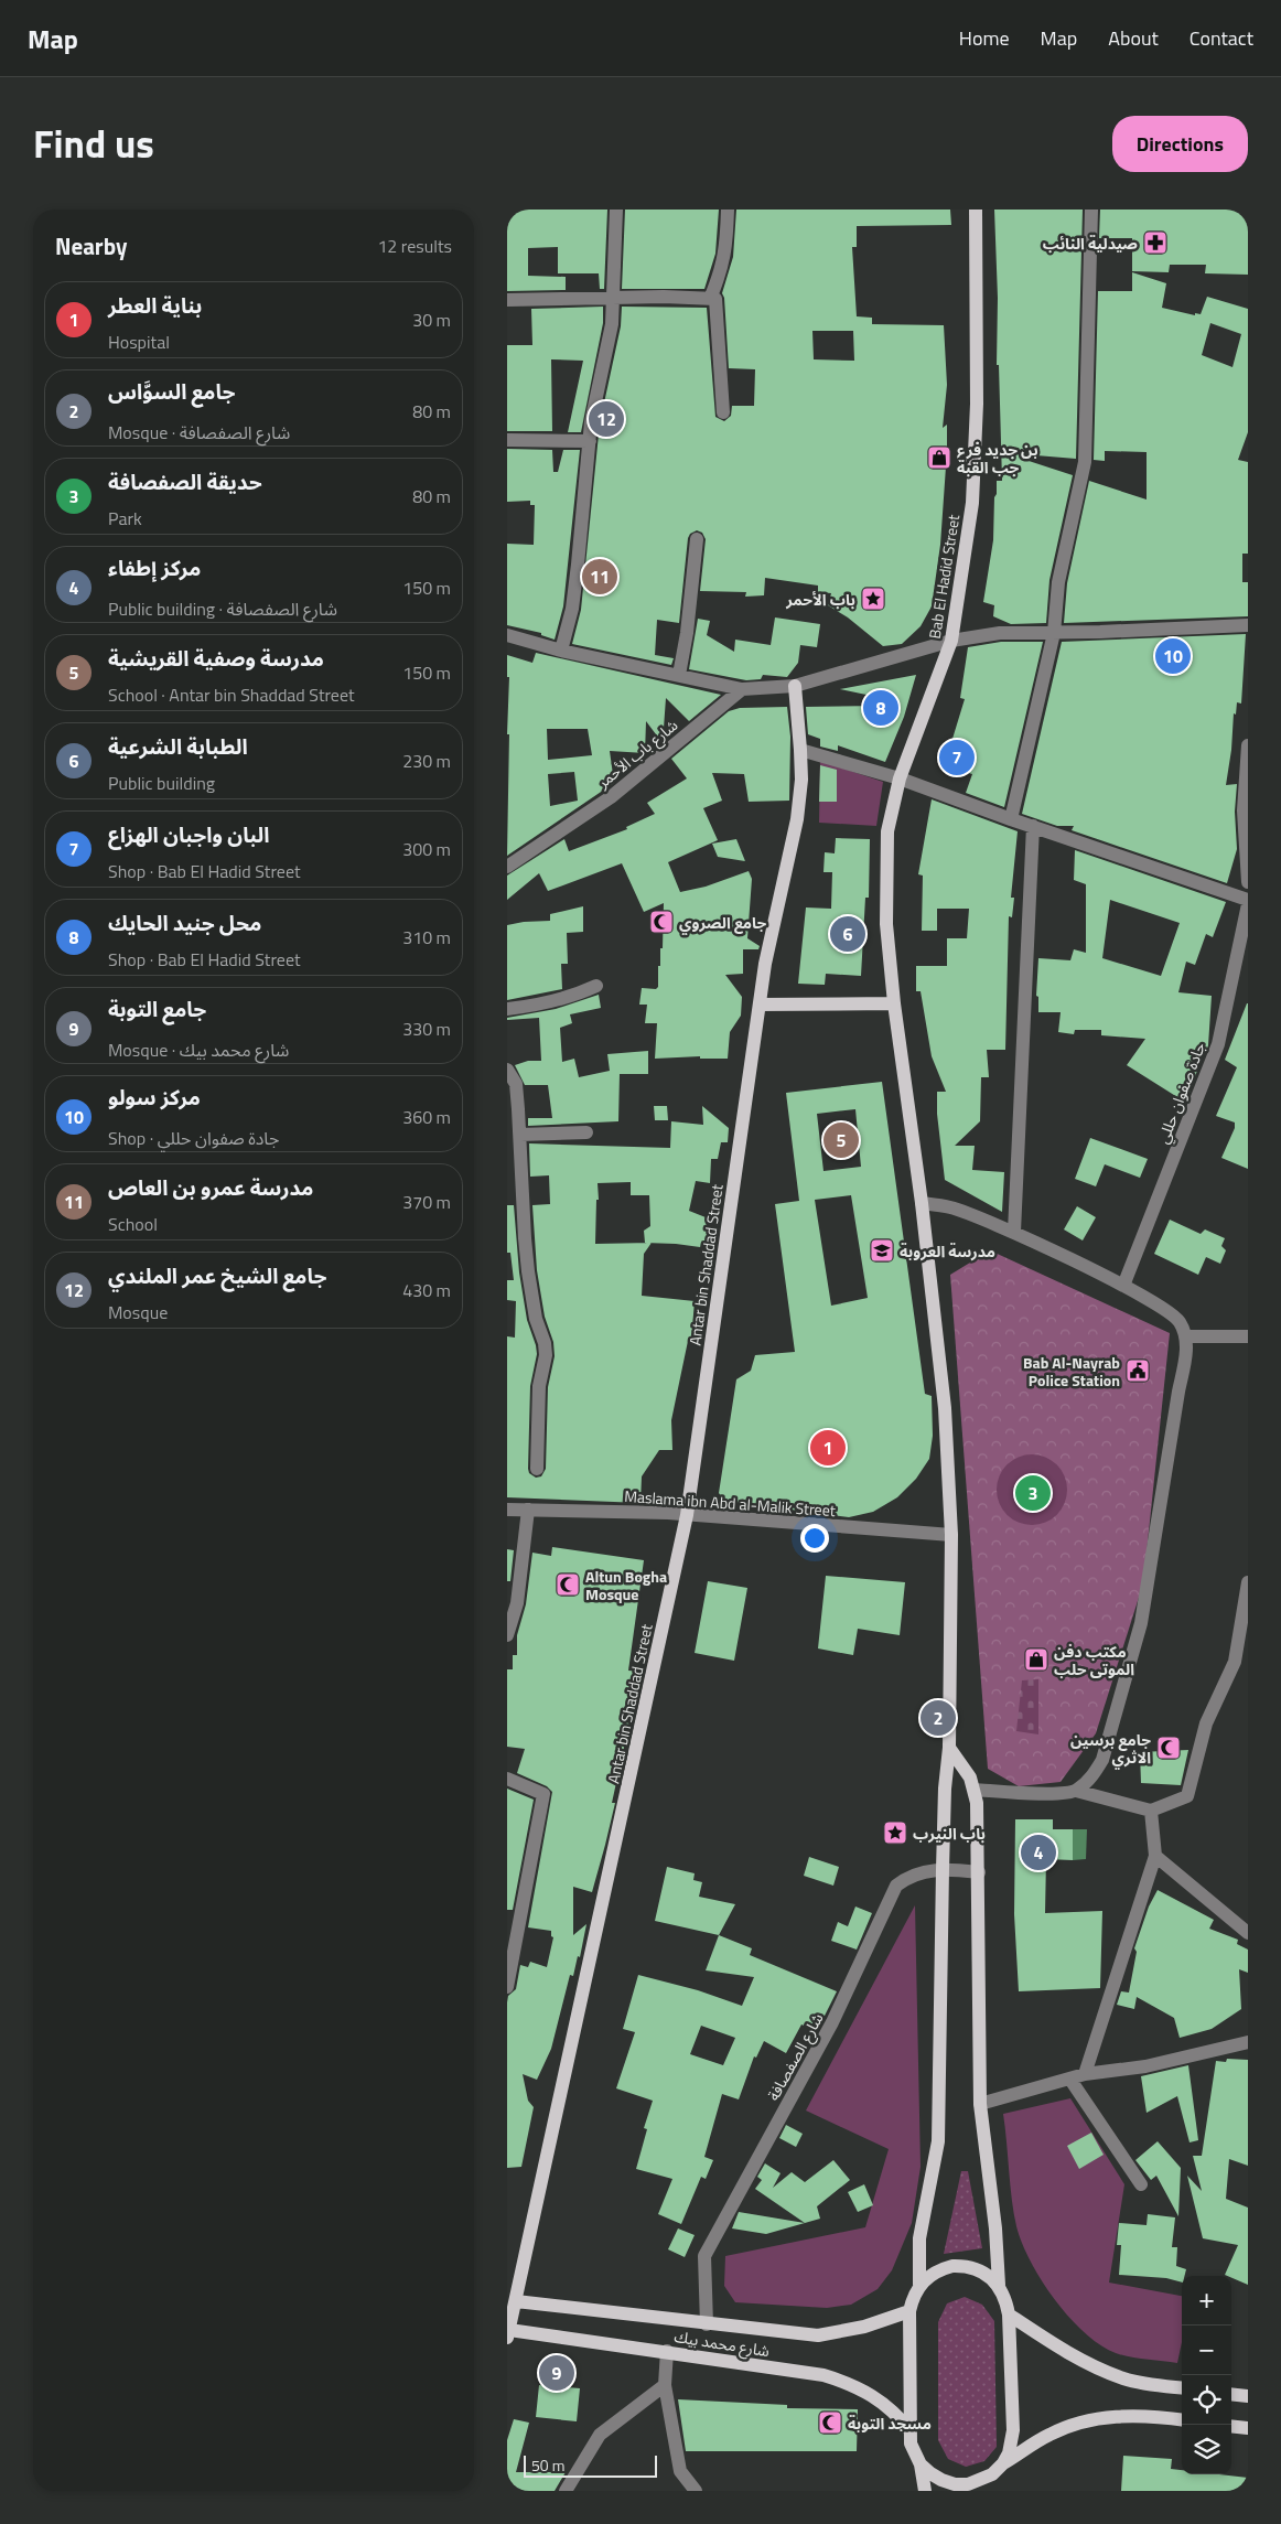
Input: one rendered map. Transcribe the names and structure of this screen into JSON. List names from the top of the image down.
{
  "streets": {
    "main road": ["Bab El Hadid Street", "Antar bin Shaddad Street", "شارع محمد بيك"],
    "street": [
      "شارع باب الأحمر",
      "جادة صفوان حللي",
      "Maslama ibn Abd al-Malik Street",
      "شارع الصفصافة"
    ]
  },
  "crossings": [
    ["Bab El Hadid Street", "Maslama ibn Abd al-Malik Street"],
    ["Bab El Hadid Street", "شارع الصفصافة"],
    ["Antar bin Shaddad Street", "Maslama ibn Abd al-Malik Street"],
    ["Antar bin Shaddad Street", "شارع محمد بيك"],
    ["شارع الصفصافة", "شارع محمد بيك"]
  ],
  "places": {
    "pharmacy": ["صيدلية النائب"],
    "shop": ["بن جديد فرع جب القبة", "مكتب دفن الموتى حلب"],
    "place": ["باب الأحمر", "باب النيرب"],
    "mosque": [
      "جامع الصروي",
      "Altun Bogha Mosque",
      "جامع برسين الاثري",
      "مسجد التوبة"
    ],
    "school or university": ["مدرسة العروبة"],
    "public building": ["Bab Al-Nayrab Police Station"]
  },
  "scale_bar": "50 m",
  "page": {
    "header": "Map",
    "nav": [
      "Home",
      "Map",
      "About",
      "Contact"
    ],
    "title": "Find us",
    "buttons": "Directions",
    "heading": ["Nearby", "12 results"],
    "list": [
      {
        "mark": "1",
        "name": "بناية العطر",
        "note": "Hospital",
        "value": "30 m"
      },
      {
        "mark": "2",
        "name": "جامع السوَّاس",
        "note": "Mosque · شارع الصفصافة",
        "value": "80 m"
      },
      {
        "mark": "3",
        "name": "حديقة الصفصافة",
        "note": "Park",
        "value": "80 m"
      },
      {
        "mark": "4",
        "name": "مركز إطفاء",
        "note": "Public building · شارع الصفصافة",
        "value": "150 m"
      },
      {
        "mark": "5",
        "name": "مدرسة وصفية القريشية",
        "note": "School · Antar bin Shaddad Street",
        "value": "150 m"
      },
      {
        "mark": "6",
        "name": "الطبابة الشرعية",
        "note": "Public building",
        "value": "230 m"
      },
      {
        "mark": "7",
        "name": "البان واجبان الهزاع",
        "note": "Shop · Bab El Hadid Street",
        "value": "300 m"
      },
      {
        "mark": "8",
        "name": "محل جنيد الحايك",
        "note": "Shop · Bab El Hadid Street",
        "value": "310 m"
      },
      {
        "mark": "9",
        "name": "جامع التوبة",
        "note": "Mosque · شارع محمد بيك",
        "value": "330 m"
      },
      {
        "mark": "10",
        "name": "مركز سولو",
        "note": "Shop · جادة صفوان حللي",
        "value": "360 m"
      },
      {
        "mark": "11",
        "name": "مدرسة عمرو بن العاص",
        "note": "School",
        "value": "370 m"
      },
      {
        "mark": "12",
        "name": "جامع الشيخ عمر الملندي",
        "note": "Mosque",
        "value": "430 m"
      }
    ],
    "pins": [
      "12",
      "11",
      "10",
      "8",
      "7",
      "6",
      "5",
      "1",
      "3",
      "2",
      "4",
      "9"
    ],
    "map_buttons": ["+", "−"],
    "scale": "50 m"
  }
}
